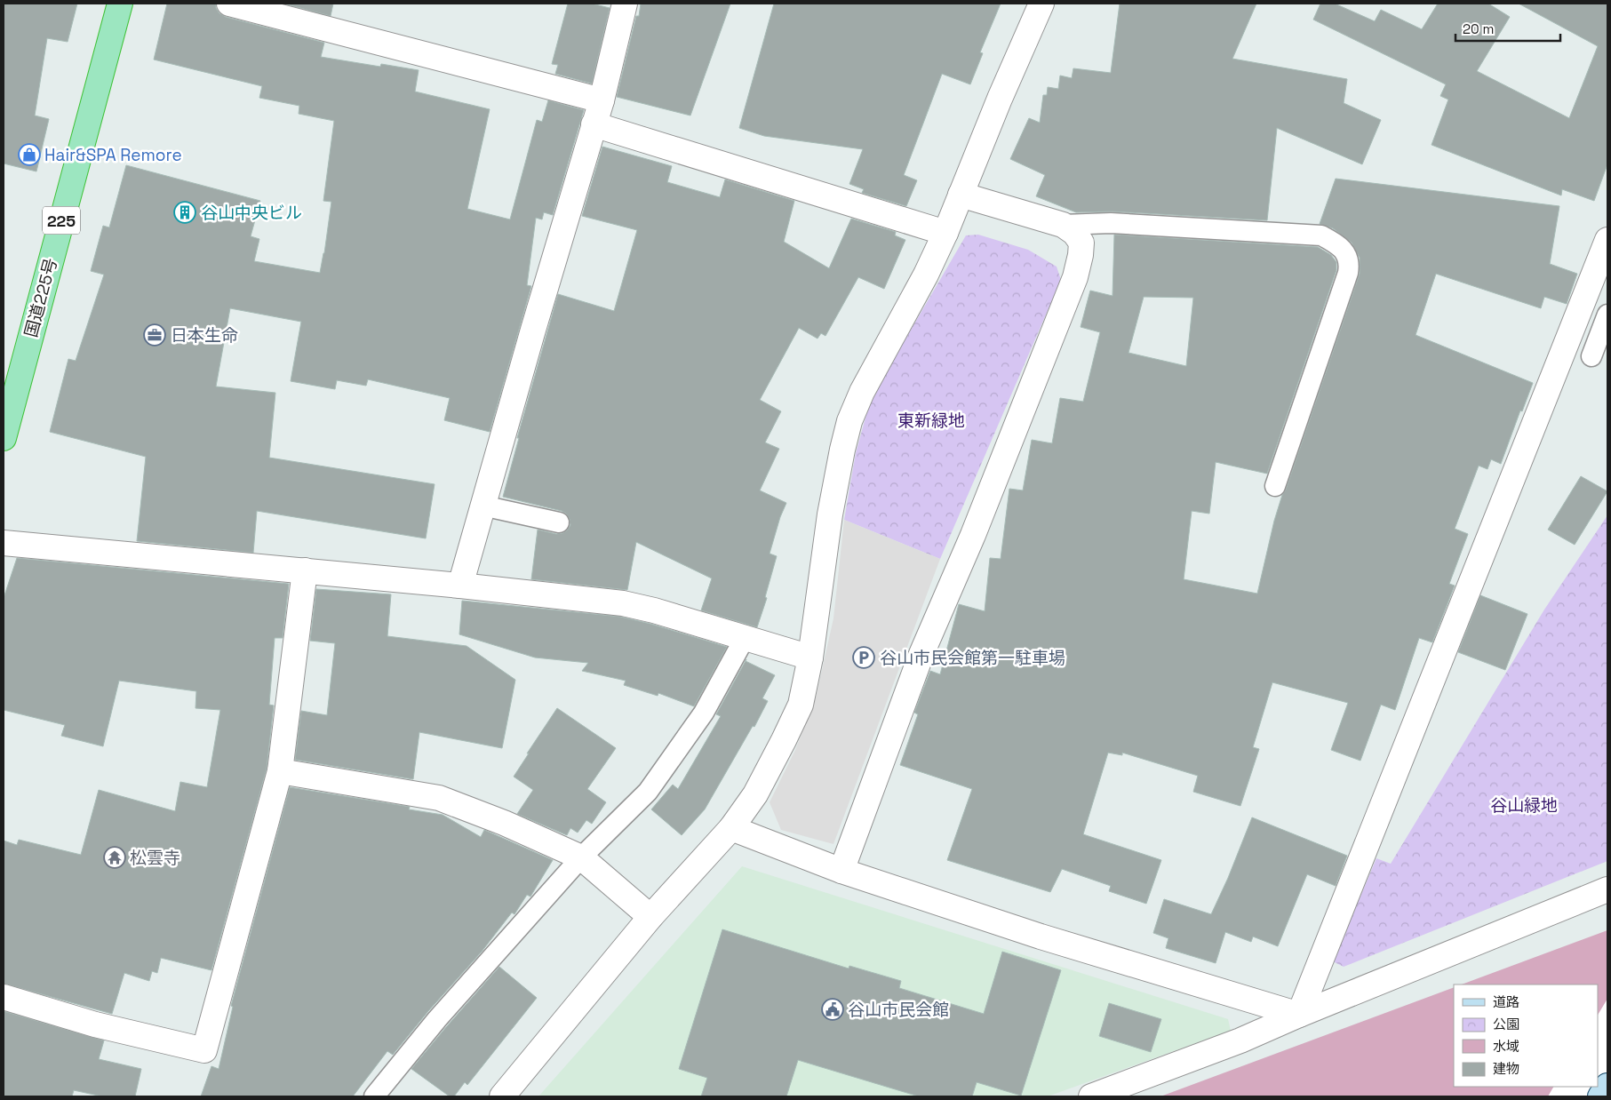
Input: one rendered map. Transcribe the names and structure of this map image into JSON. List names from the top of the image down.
{
  "streets": {
    "highway": ["225", "国道225号"]
  },
  "parks": ["東新緑地", "谷山緑地"],
  "places": {
    "shop": ["Hair&SPA Remore"],
    "building": ["谷山中央ビル"],
    "office": ["日本生命"],
    "parking": ["谷山市民会館第一駐車場"],
    "temple": ["松雲寺"],
    "public building": ["谷山市民会館"]
  },
  "legend": [
    "道路",
    "公園",
    "水域",
    "建物"
  ],
  "scale_bar": "20 m"
}
